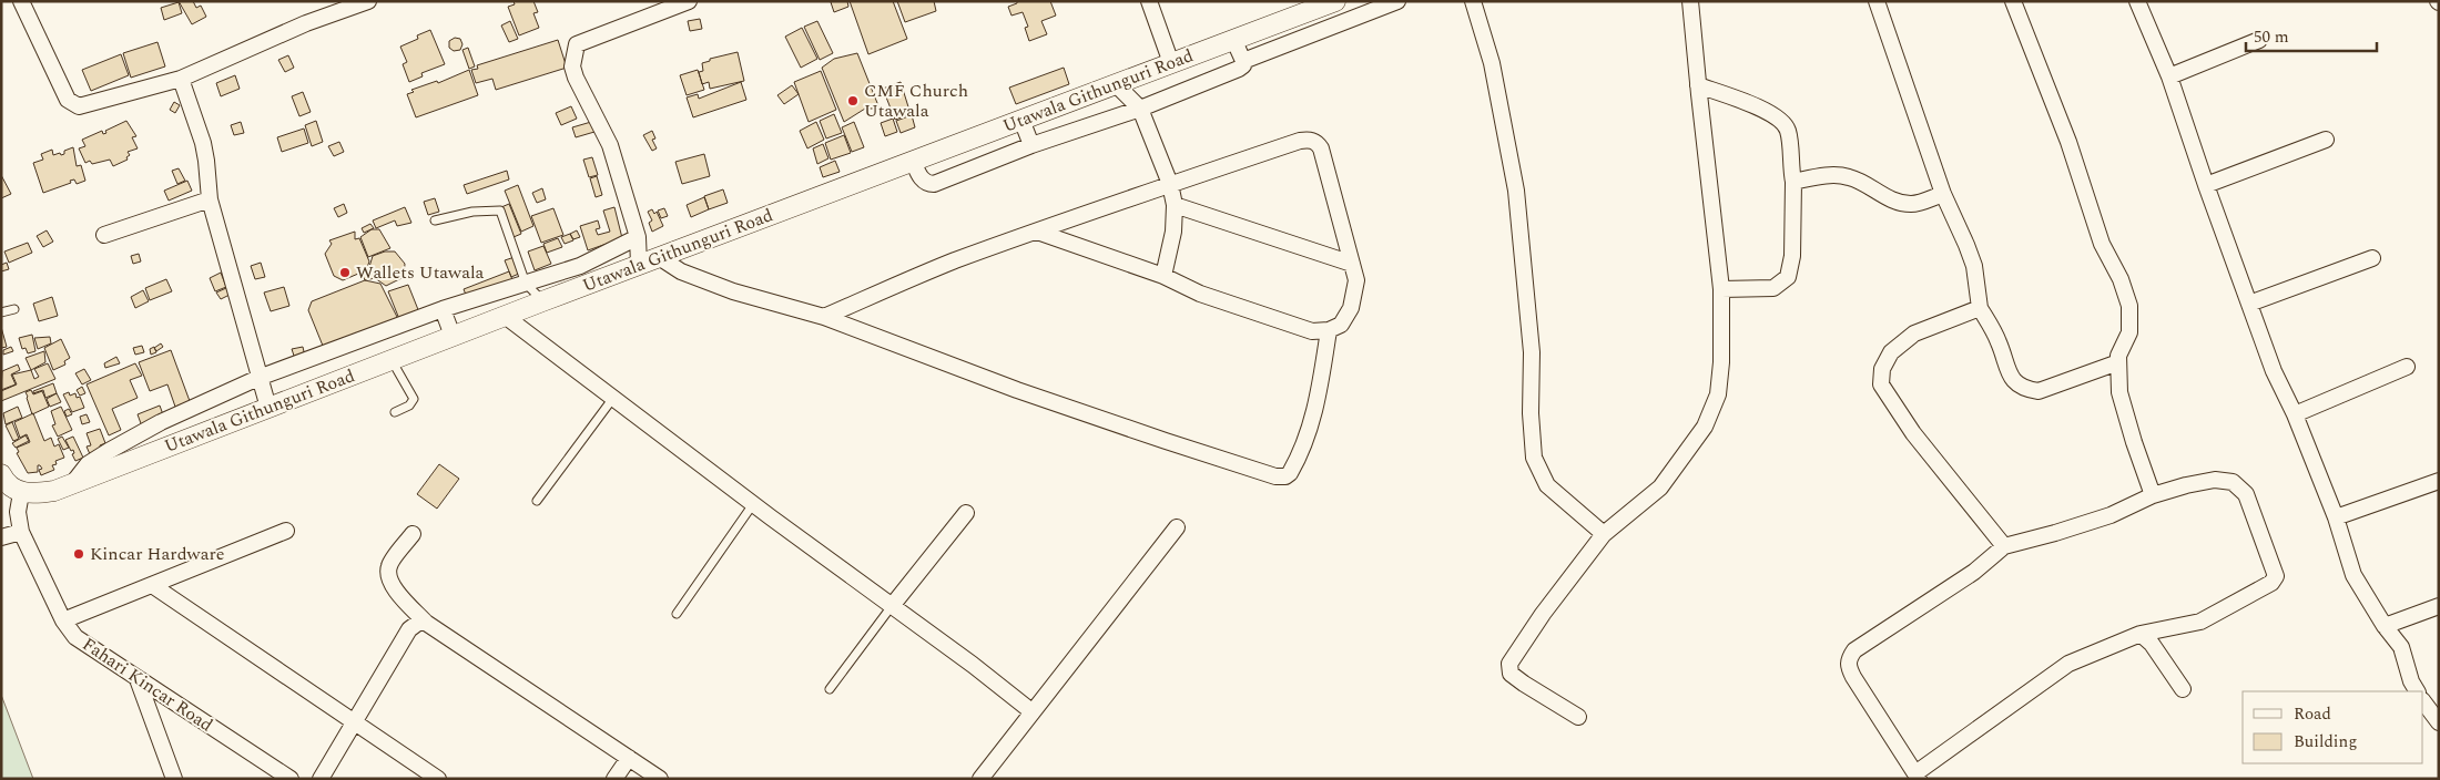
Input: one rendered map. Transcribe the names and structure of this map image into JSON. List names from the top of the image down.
{
  "streets": {
    "street": ["Utawala Githunguri Road", "Fahari Kincar Road"]
  },
  "crossings": [
    ["Utawala Githunguri Road", "Fahari Kincar Road"]
  ],
  "places": ["CMF Church Utawala", "Wallets Utawala", "Kincar Hardware"],
  "legend": ["Road", "Building"],
  "scale_bar": "50 m"
}
